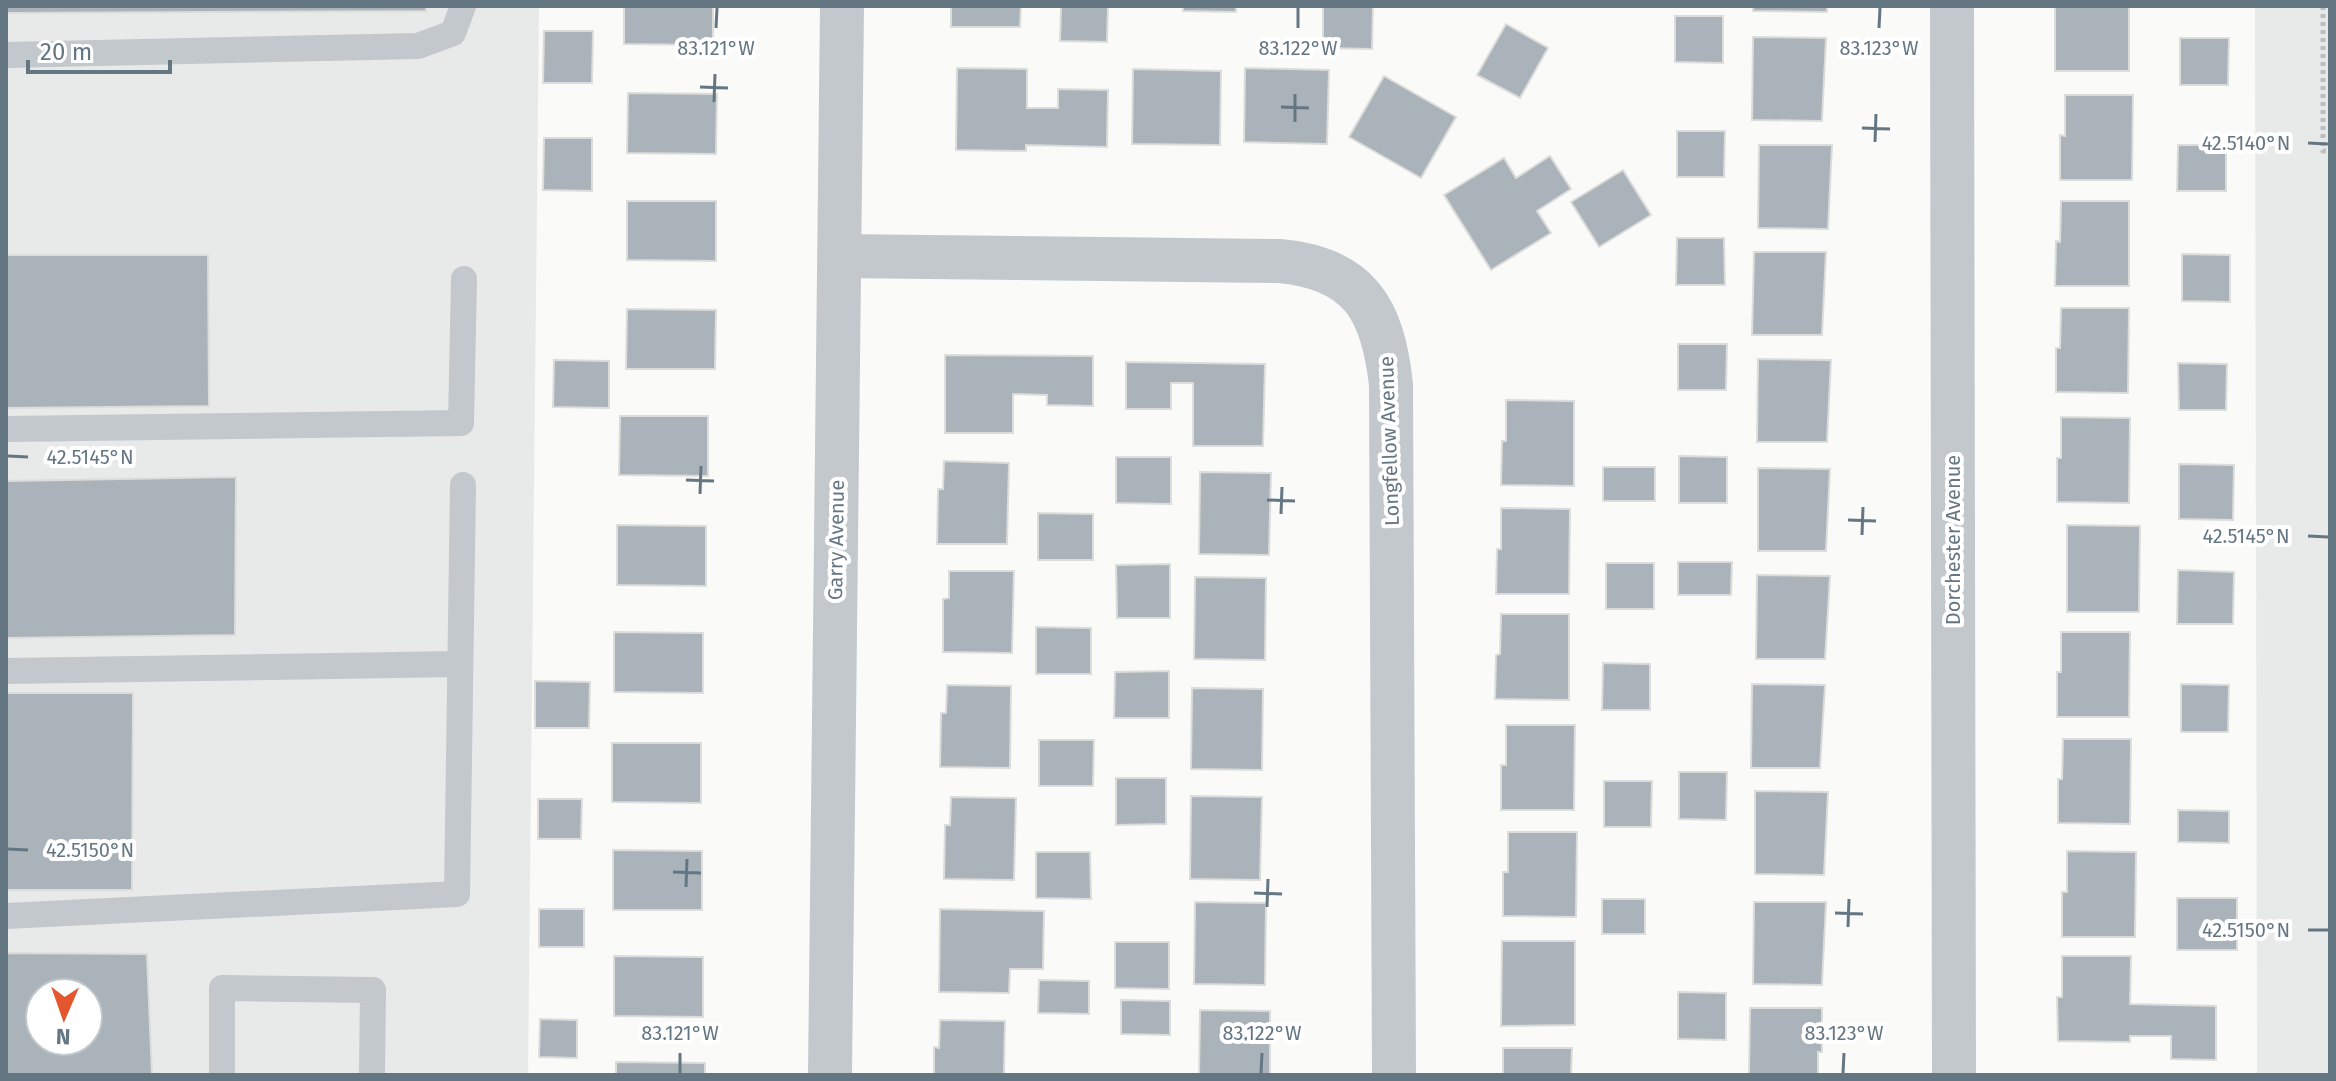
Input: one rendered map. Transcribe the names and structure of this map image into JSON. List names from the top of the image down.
{
  "streets": {
    "street": ["Longfellow Avenue", "Garry Avenue", "Dorchester Avenue"]
  },
  "crossings": [
    ["Longfellow Avenue", "Garry Avenue"]
  ],
  "scale_bar": "20 m",
  "north": "bottom",
  "coordinates": [
    "83.121°W",
    "83.122°W",
    "83.123°W",
    "42.5140°N",
    "42.5145°N",
    "42.5150°N"
  ]
}
